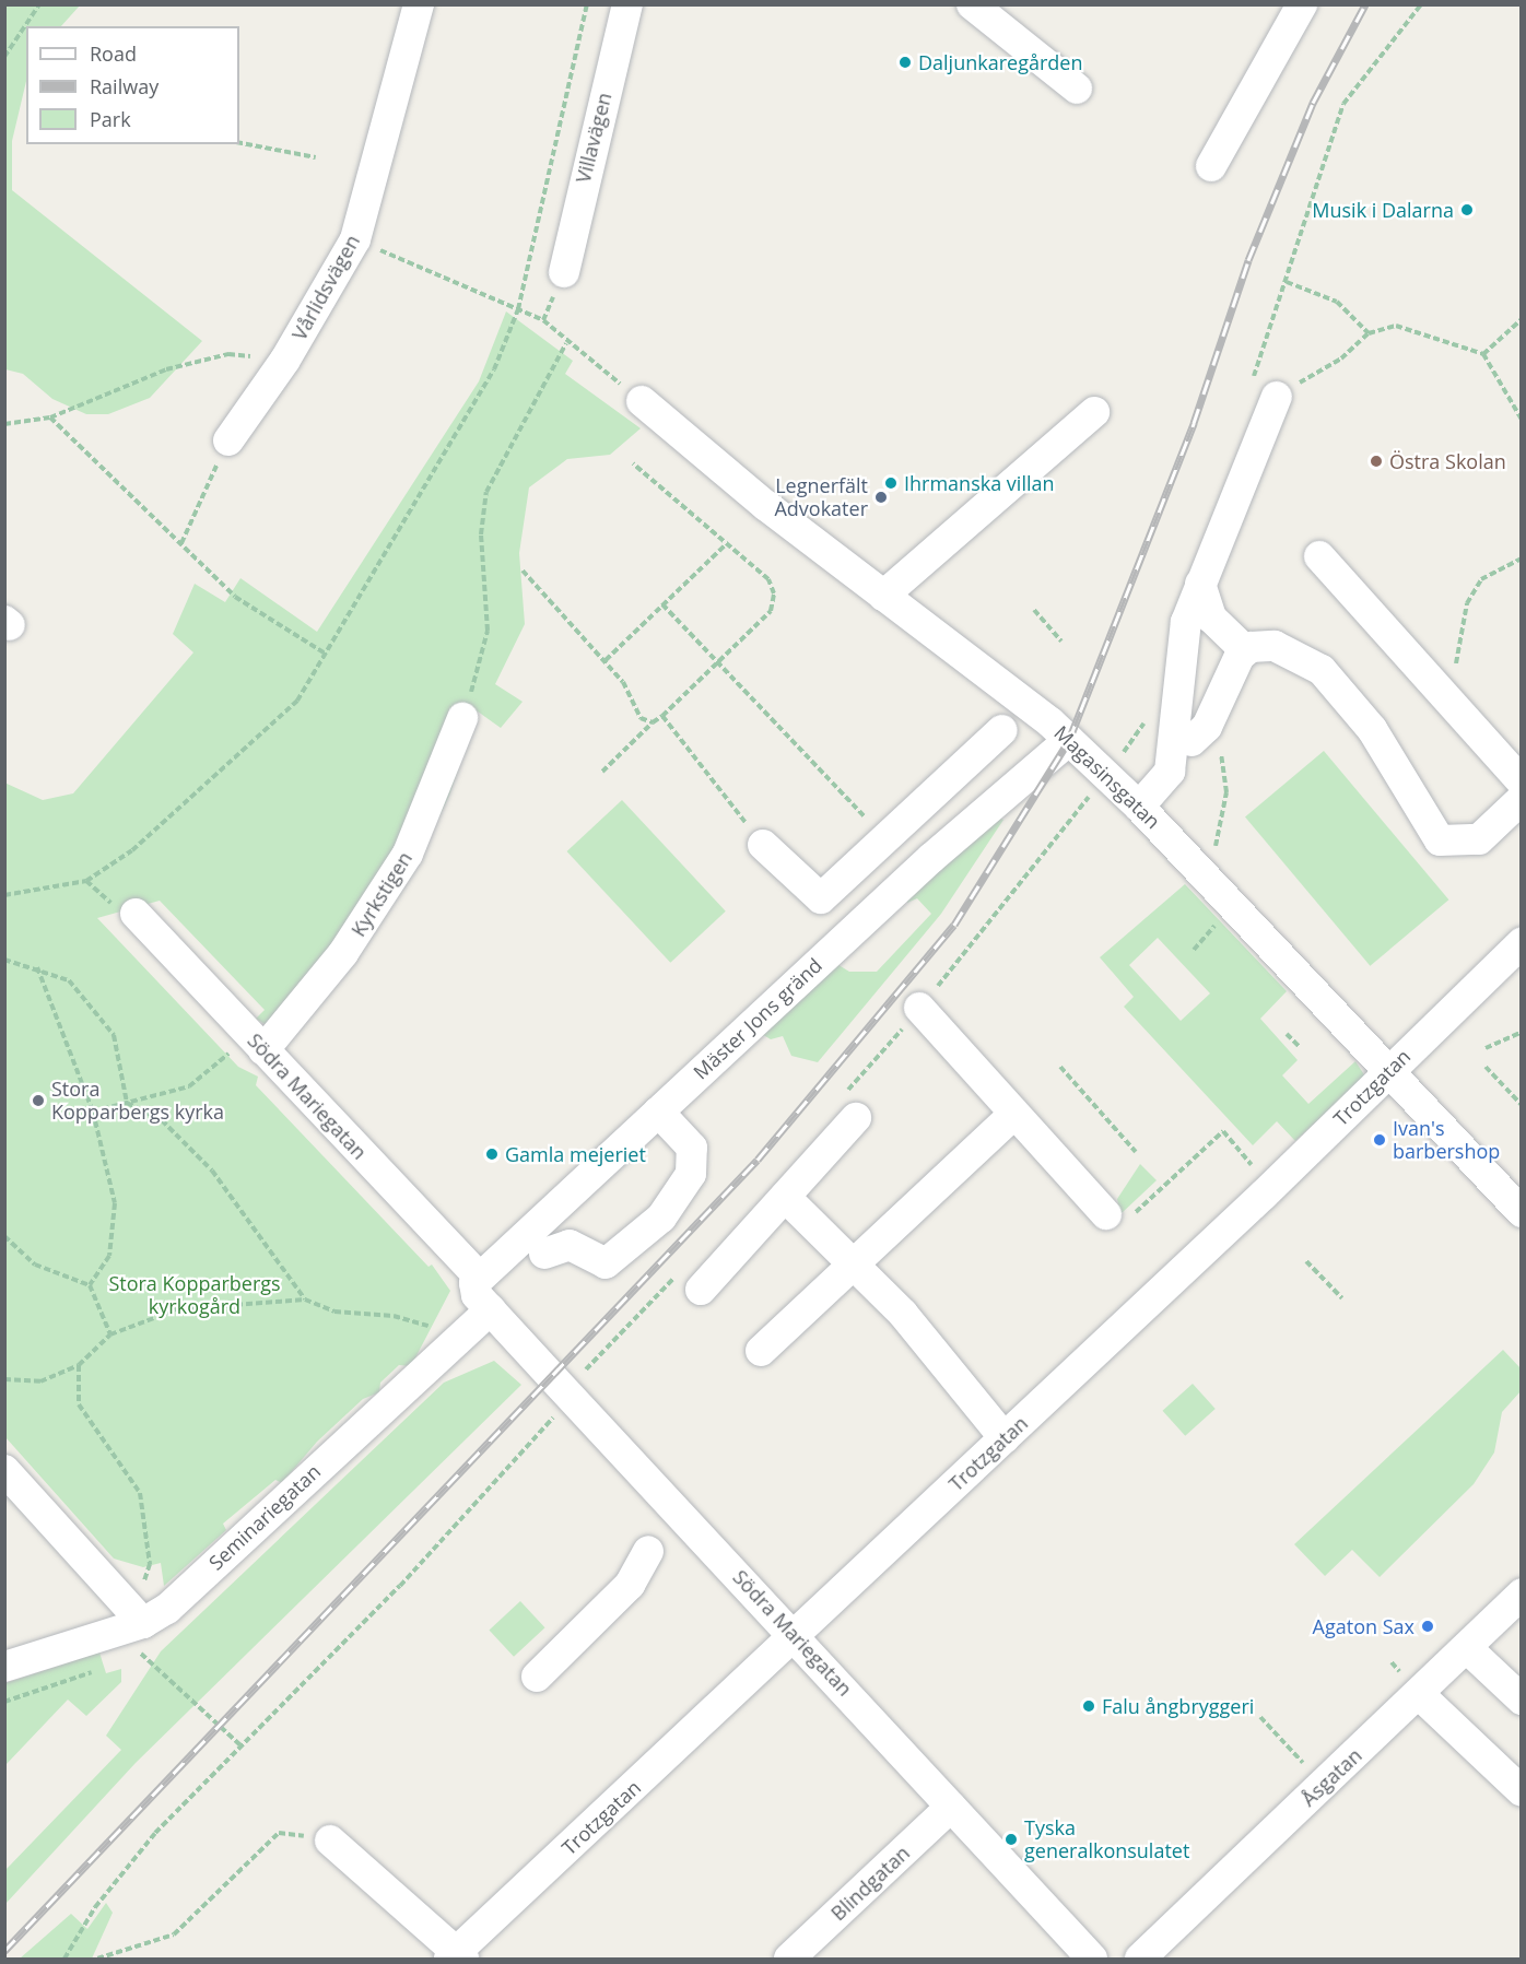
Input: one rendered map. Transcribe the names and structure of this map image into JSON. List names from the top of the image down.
{
  "streets": {
    "street": [
      "Villavägen",
      "Vårlidsvägen",
      "Magasinsgatan",
      "Kyrkstigen",
      "Mäster Jons gränd",
      "Trotzgatan",
      "Södra Mariegatan",
      "Seminariegatan",
      "Åsgatan",
      "Blindgatan"
    ]
  },
  "crossings": [
    ["Magasinsgatan", "Mäster Jons gränd"],
    ["Magasinsgatan", "Trotzgatan"],
    ["Kyrkstigen", "Södra Mariegatan"],
    ["Mäster Jons gränd", "Södra Mariegatan"],
    ["Trotzgatan", "Södra Mariegatan"],
    ["Södra Mariegatan", "Seminariegatan"],
    ["Södra Mariegatan", "Blindgatan"]
  ],
  "parks": ["Stora Kopparbergs kyrkogård"],
  "places": [
    "Daljunkaregården",
    "Musik i Dalarna",
    "Östra Skolan",
    "Ihrmanska villan",
    "Legnerfält Advokater",
    "Stora Kopparbergs kyrka",
    "Ivan's barbershop",
    "Gamla mejeriet",
    "Agaton Sax",
    "Falu ångbryggeri",
    "Tyska generalkonsulatet"
  ],
  "legend": ["Road", "Railway", "Park"]
}
